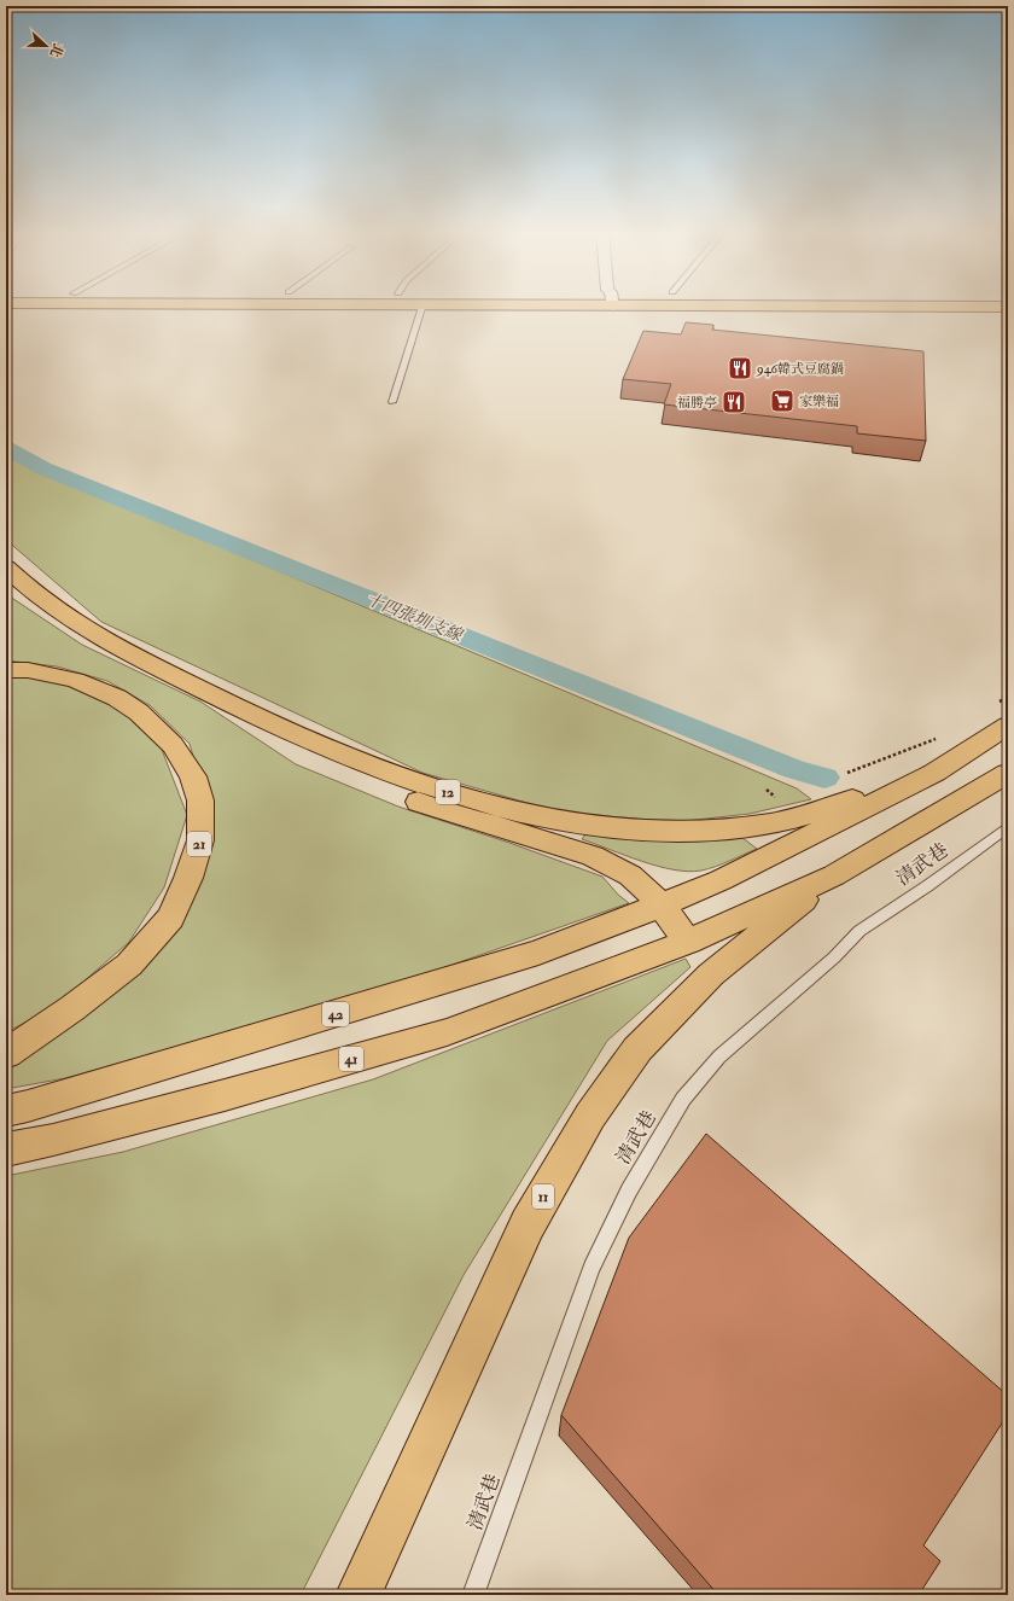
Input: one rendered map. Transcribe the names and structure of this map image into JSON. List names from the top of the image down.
{
  "streets": {
    "main road": [
      "12",
      "21",
      "42",
      "41",
      "11"
    ],
    "lane": ["清武巷"]
  },
  "water": ["十四張圳支線"],
  "places": {
    "restaurant": ["946韓式豆腐鍋", "福勝亭"],
    "supermarket": ["家樂福"]
  },
  "north": "right"
}
